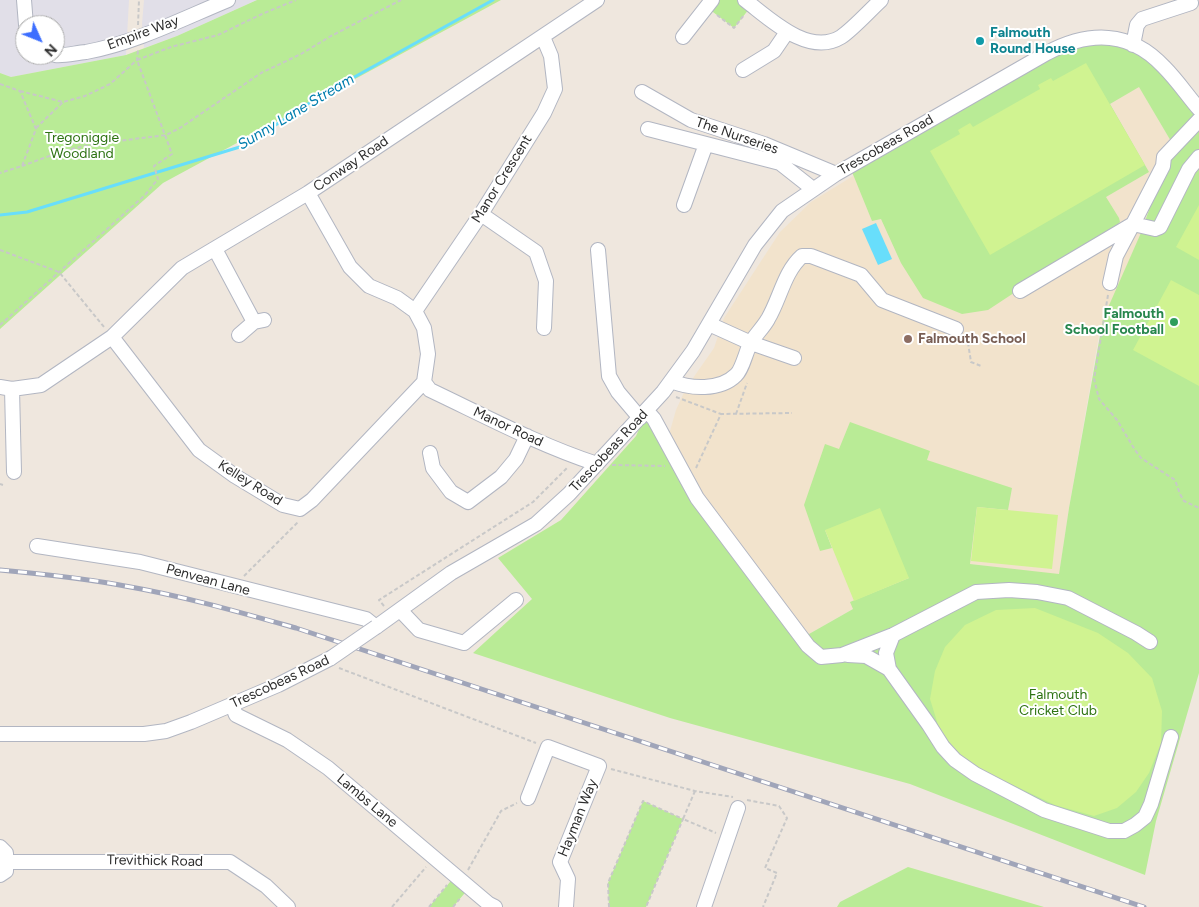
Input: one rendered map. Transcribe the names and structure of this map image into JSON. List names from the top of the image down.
{
  "streets": {
    "street": [
      "Empire Way",
      "The Nurseries",
      "Trescobeas Road",
      "Conway Road",
      "Manor Crescent",
      "Manor Road",
      "Kelley Road",
      "Penvean Lane",
      "Lambs Lane",
      "Hayman Way",
      "Trevithick Road"
    ]
  },
  "crossings": [
    ["The Nurseries", "Trescobeas Road"],
    ["Trescobeas Road", "Manor Road"],
    ["Trescobeas Road", "Penvean Lane"],
    ["Trescobeas Road", "Lambs Lane"],
    ["Conway Road", "Manor Crescent"],
    ["Conway Road", "Kelley Road"],
    ["Manor Road", "Kelley Road"]
  ],
  "water": ["Sunny Lane Stream"],
  "parks": ["Tregoniggie Woodland", "Falmouth Cricket Club"],
  "places": ["Falmouth Round House", "Falmouth School Football", "Falmouth School"],
  "north": "bottom right"
}
